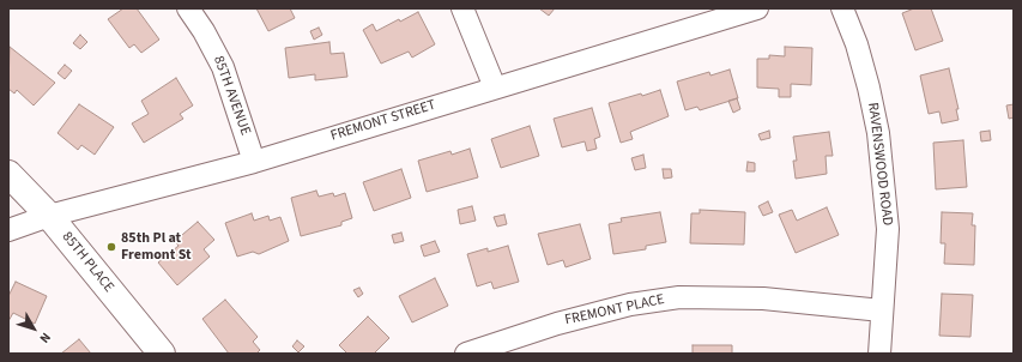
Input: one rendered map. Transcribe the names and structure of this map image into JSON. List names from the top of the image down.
{
  "streets": {
    "street": [
      "85TH AVENUE",
      "FREMONT STREET",
      "RAVENSWOOD ROAD",
      "85TH PLACE",
      "FREMONT PLACE"
    ]
  },
  "crossings": [
    ["85TH AVENUE", "FREMONT STREET"],
    ["FREMONT STREET", "85TH PLACE"],
    ["RAVENSWOOD ROAD", "FREMONT PLACE"]
  ],
  "places": ["85th Pl at Fremont St"],
  "north": "bottom right"
}
